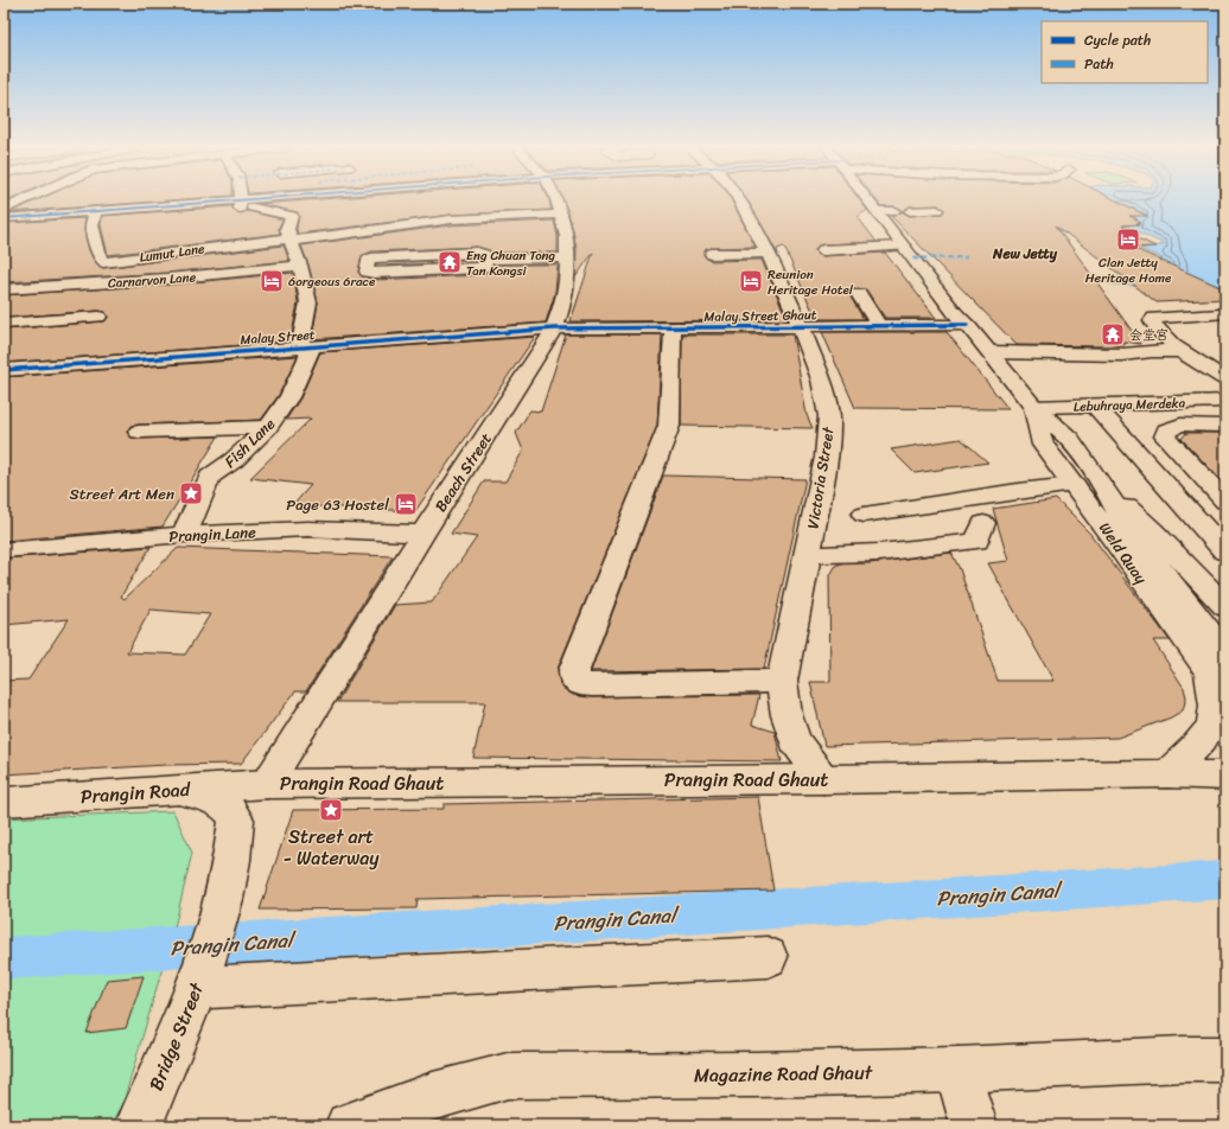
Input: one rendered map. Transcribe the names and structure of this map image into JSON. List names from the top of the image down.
{
  "streets": {
    "street": [
      "Lumut Lane",
      "Carnarvon Lane",
      "Malay Street Ghaut",
      "Malay Street",
      "Lebuhraya Merdeka",
      "Fish Lane",
      "Beach Street",
      "Victoria Street",
      "Prangin Lane",
      "Weld Quay",
      "Prangin Road Ghaut",
      "Prangin Road",
      "Bridge Street",
      "Magazine Road Ghaut"
    ]
  },
  "crossings": [
    ["Lumut Lane", "Fish Lane"],
    ["Lumut Lane", "Beach Street"],
    ["Carnarvon Lane", "Fish Lane"],
    ["Malay Street Ghaut", "Malay Street"],
    ["Malay Street Ghaut", "Beach Street"],
    ["Malay Street Ghaut", "Victoria Street"],
    ["Malay Street Ghaut", "Weld Quay"],
    ["Malay Street", "Fish Lane"],
    ["Malay Street", "Beach Street"],
    ["Lebuhraya Merdeka", "Weld Quay"],
    ["Fish Lane", "Prangin Lane"],
    ["Beach Street", "Prangin Lane"],
    ["Beach Street", "Prangin Road Ghaut"],
    ["Beach Street", "Prangin Road"],
    ["Victoria Street", "Prangin Road Ghaut"],
    ["Prangin Road Ghaut", "Prangin Road"],
    ["Prangin Road", "Bridge Street"]
  ],
  "districts": ["New Jetty"],
  "water": ["Prangin Canal"],
  "places": {
    "hotel": [
      "Clan Jetty Heritage Home",
      "6orgeous 6race",
      "Reunion Heritage Hotel",
      "Page 63 Hostel"
    ],
    "temple": ["Eng Chuan Tong Tan Kongsi", "会堂宫"],
    "place": ["Street Art Men", "Street art - Waterway"]
  },
  "legend": ["Cycle path", "Path"]
}
